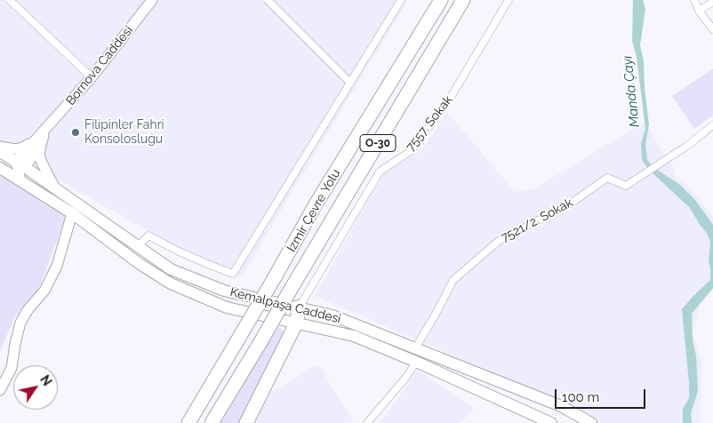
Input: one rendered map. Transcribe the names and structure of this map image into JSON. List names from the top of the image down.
{
  "streets": {
    "highway": ["O-30", "İzmir Çevre Yolu"],
    "main road": ["Bornova Caddesi", "Kemalpaşa Caddesi"],
    "street": ["7557. Sokak", "7521/2. Sokak"]
  },
  "crossings": [
    ["Bornova Caddesi", "Kemalpaşa Caddesi"],
    ["7557. Sokak", "Kemalpaşa Caddesi"],
    ["7521/2. Sokak", "Kemalpaşa Caddesi"]
  ],
  "water": ["Manda Çayı"],
  "places": ["Filipinler Fahri Konsolosluğu"],
  "scale_bar": "100 m",
  "north": "top right"
}
